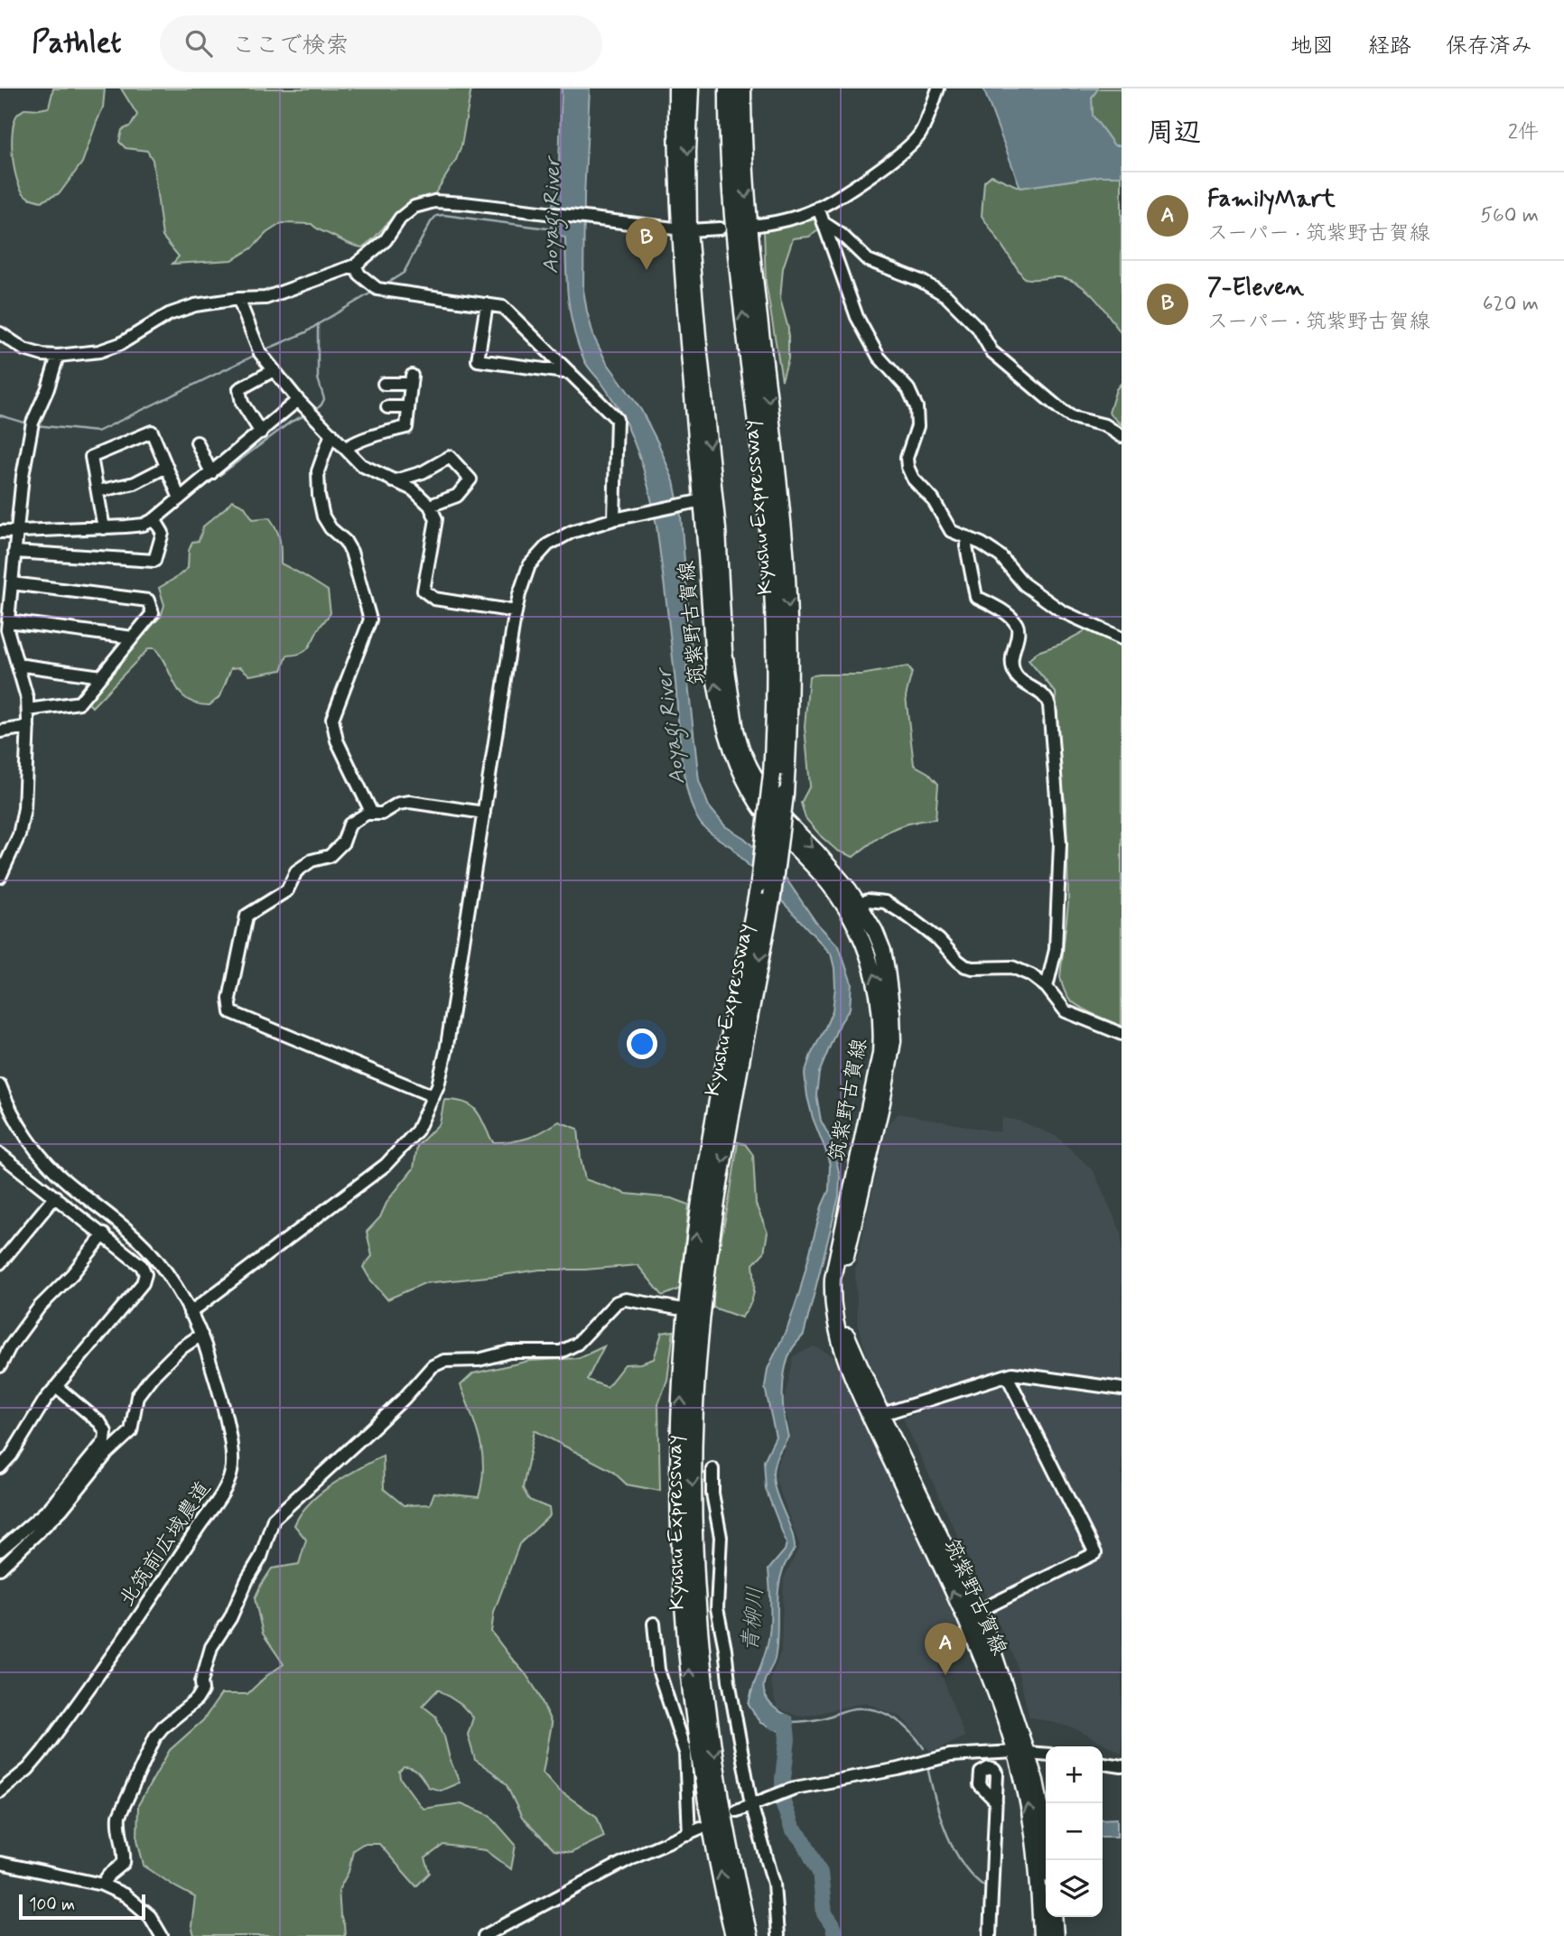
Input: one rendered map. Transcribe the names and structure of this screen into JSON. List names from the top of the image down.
{
  "streets": {
    "highway": ["Kyushu Expressway"],
    "main road": ["筑紫野古賀線"],
    "street": ["北筑前広域農道"]
  },
  "water": ["Aoyagi River", "青柳川"],
  "scale_bar": "100 m",
  "page": {
    "header": "Pathlet",
    "search": "ここで検索",
    "nav": ["地図", "経路", "保存済み"],
    "heading": ["周辺", "2件"],
    "list": [
      {
        "mark": "A",
        "name": "FamilyMart",
        "note": "スーパー · 筑紫野古賀線",
        "value": "560 m"
      },
      {
        "mark": "B",
        "name": "7-Eleven",
        "note": "スーパー · 筑紫野古賀線",
        "value": "620 m"
      }
    ],
    "pins": ["B", "A"],
    "map_buttons": ["+", "−"],
    "scale": "100 m"
  }
}
